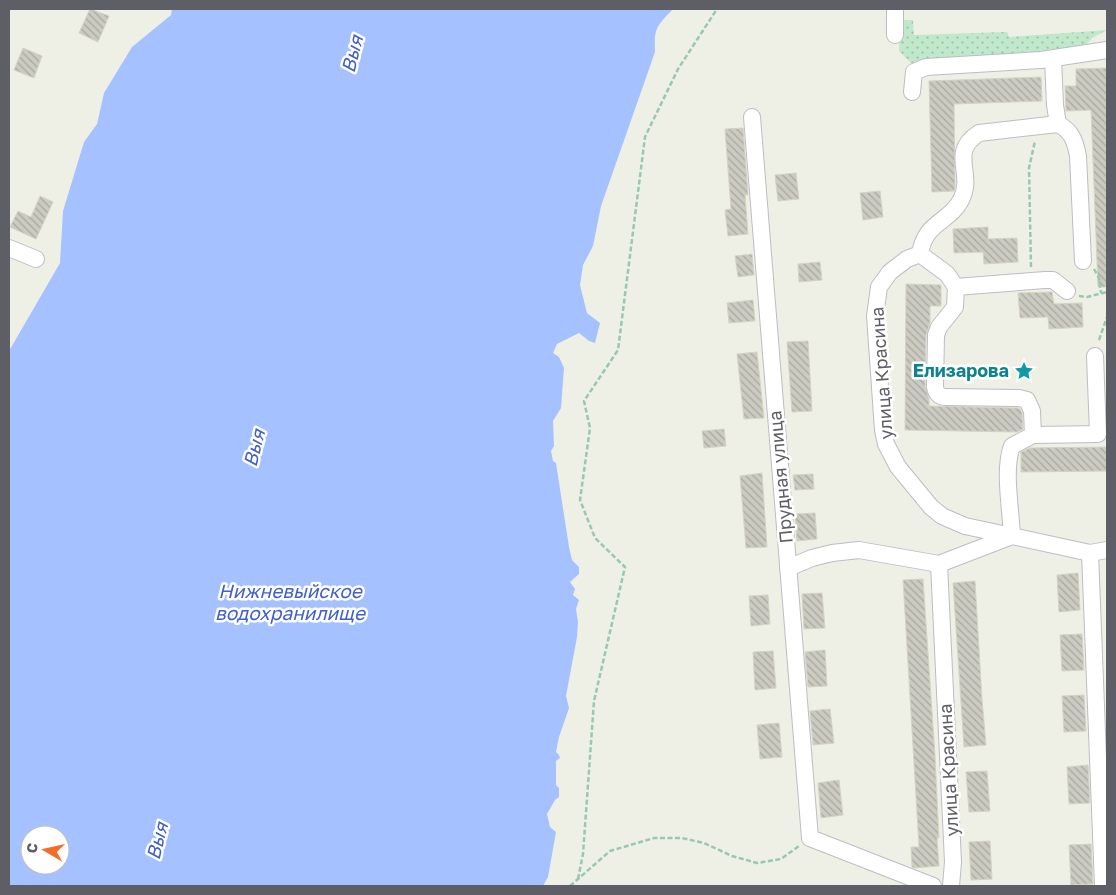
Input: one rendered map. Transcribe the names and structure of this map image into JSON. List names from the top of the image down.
{
  "streets": {
    "street": ["улица Красина", "Прудная улица"]
  },
  "water": ["Выя", "Нижневыйское водохранилище"],
  "places": {
    "place": ["Елизарова"]
  },
  "north": "left"
}
